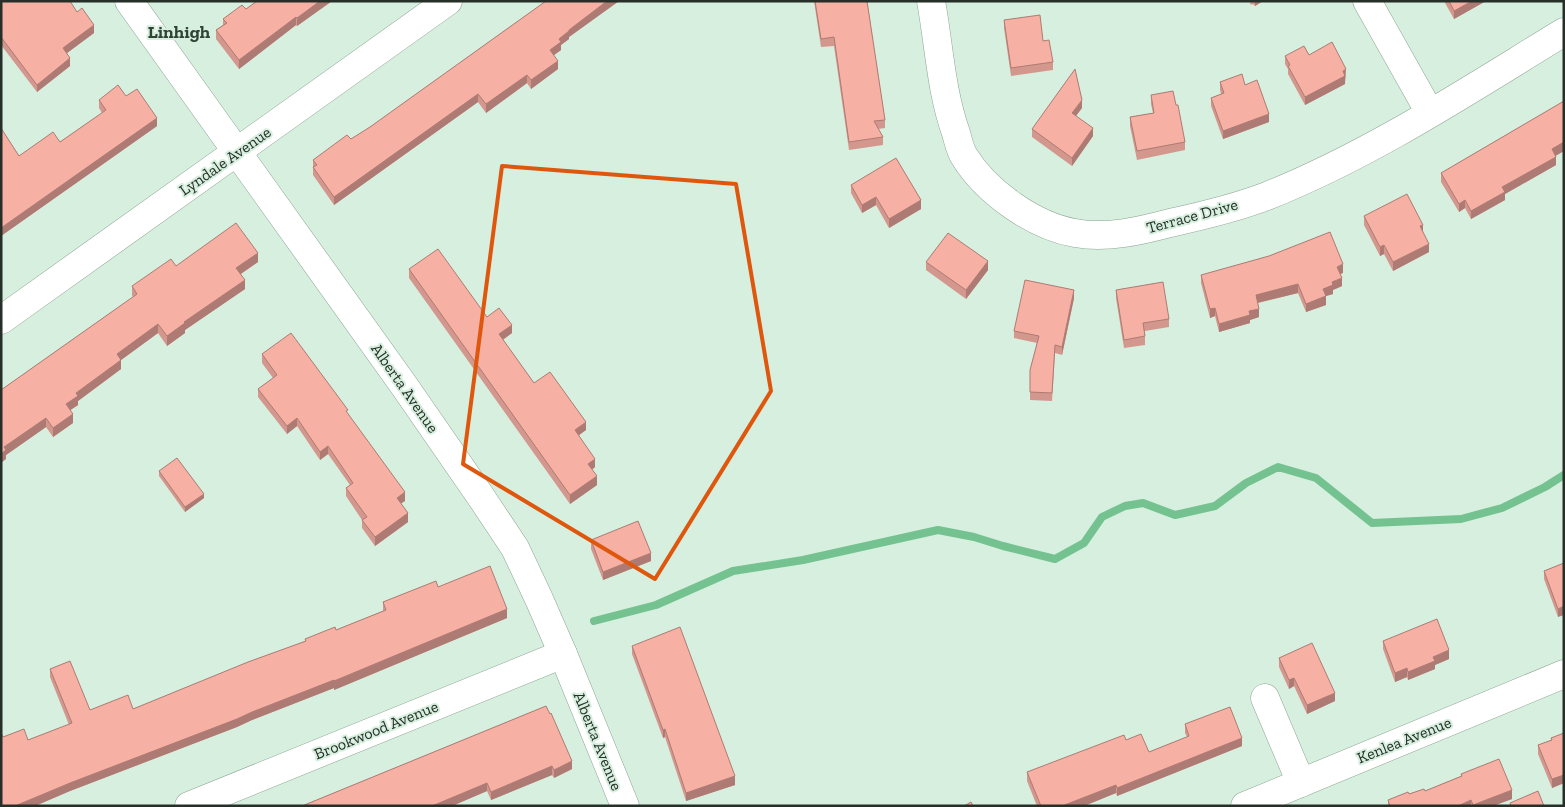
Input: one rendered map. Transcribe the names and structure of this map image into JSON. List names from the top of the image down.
{
  "streets": {
    "street": [
      "Lyndale Avenue",
      "Terrace Drive",
      "Alberta Avenue",
      "Brookwood Avenue",
      "Kenlea Avenue"
    ]
  },
  "crossings": [
    ["Lyndale Avenue", "Alberta Avenue"],
    ["Alberta Avenue", "Brookwood Avenue"]
  ],
  "districts": ["Linhigh"]
}
